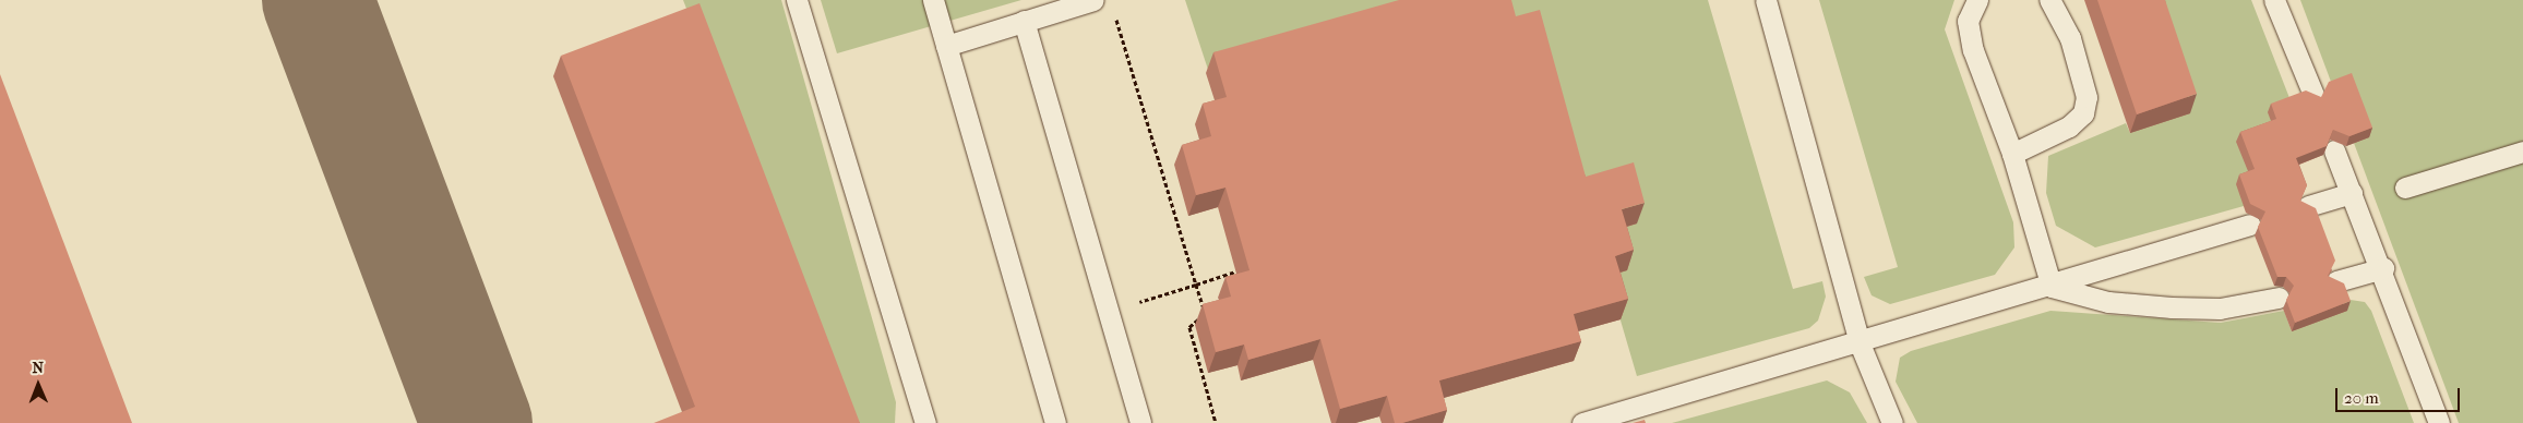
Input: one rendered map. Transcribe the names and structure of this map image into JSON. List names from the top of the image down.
{
  "scale_bar": "20 m",
  "north": "top"
}
